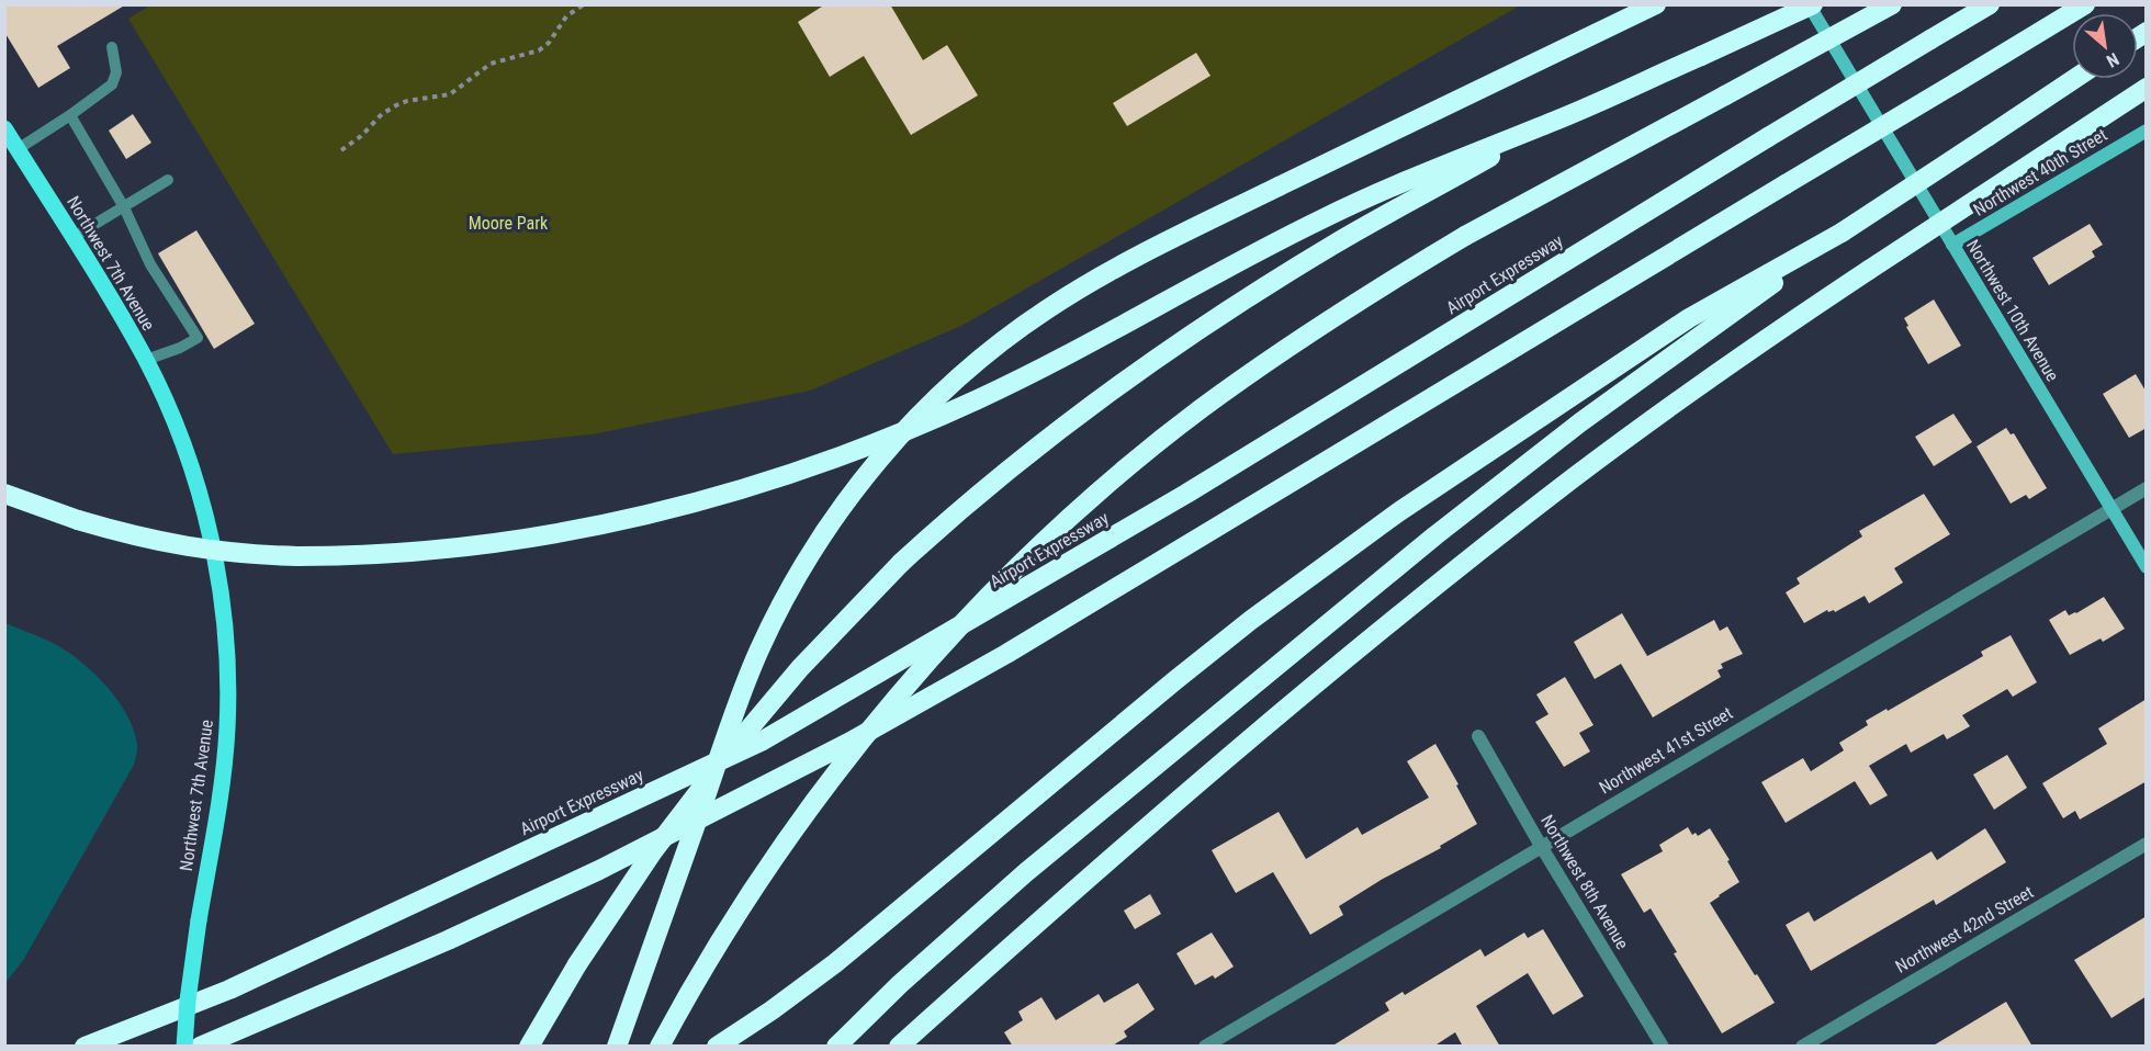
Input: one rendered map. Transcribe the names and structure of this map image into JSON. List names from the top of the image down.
{
  "streets": {
    "highway": ["Airport Expressway"],
    "main road": ["Northwest 7th Avenue"],
    "street": [
      "Northwest 40th Street",
      "Northwest 10th Avenue",
      "Northwest 41st Street",
      "Northwest 8th Avenue",
      "Northwest 42nd Street"
    ]
  },
  "crossings": [
    ["Northwest 40th Street", "Northwest 10th Avenue"],
    ["Northwest 10th Avenue", "Northwest 41st Street"],
    ["Northwest 41st Street", "Northwest 8th Avenue"]
  ],
  "parks": ["Moore Park"],
  "north": "bottom right"
}
